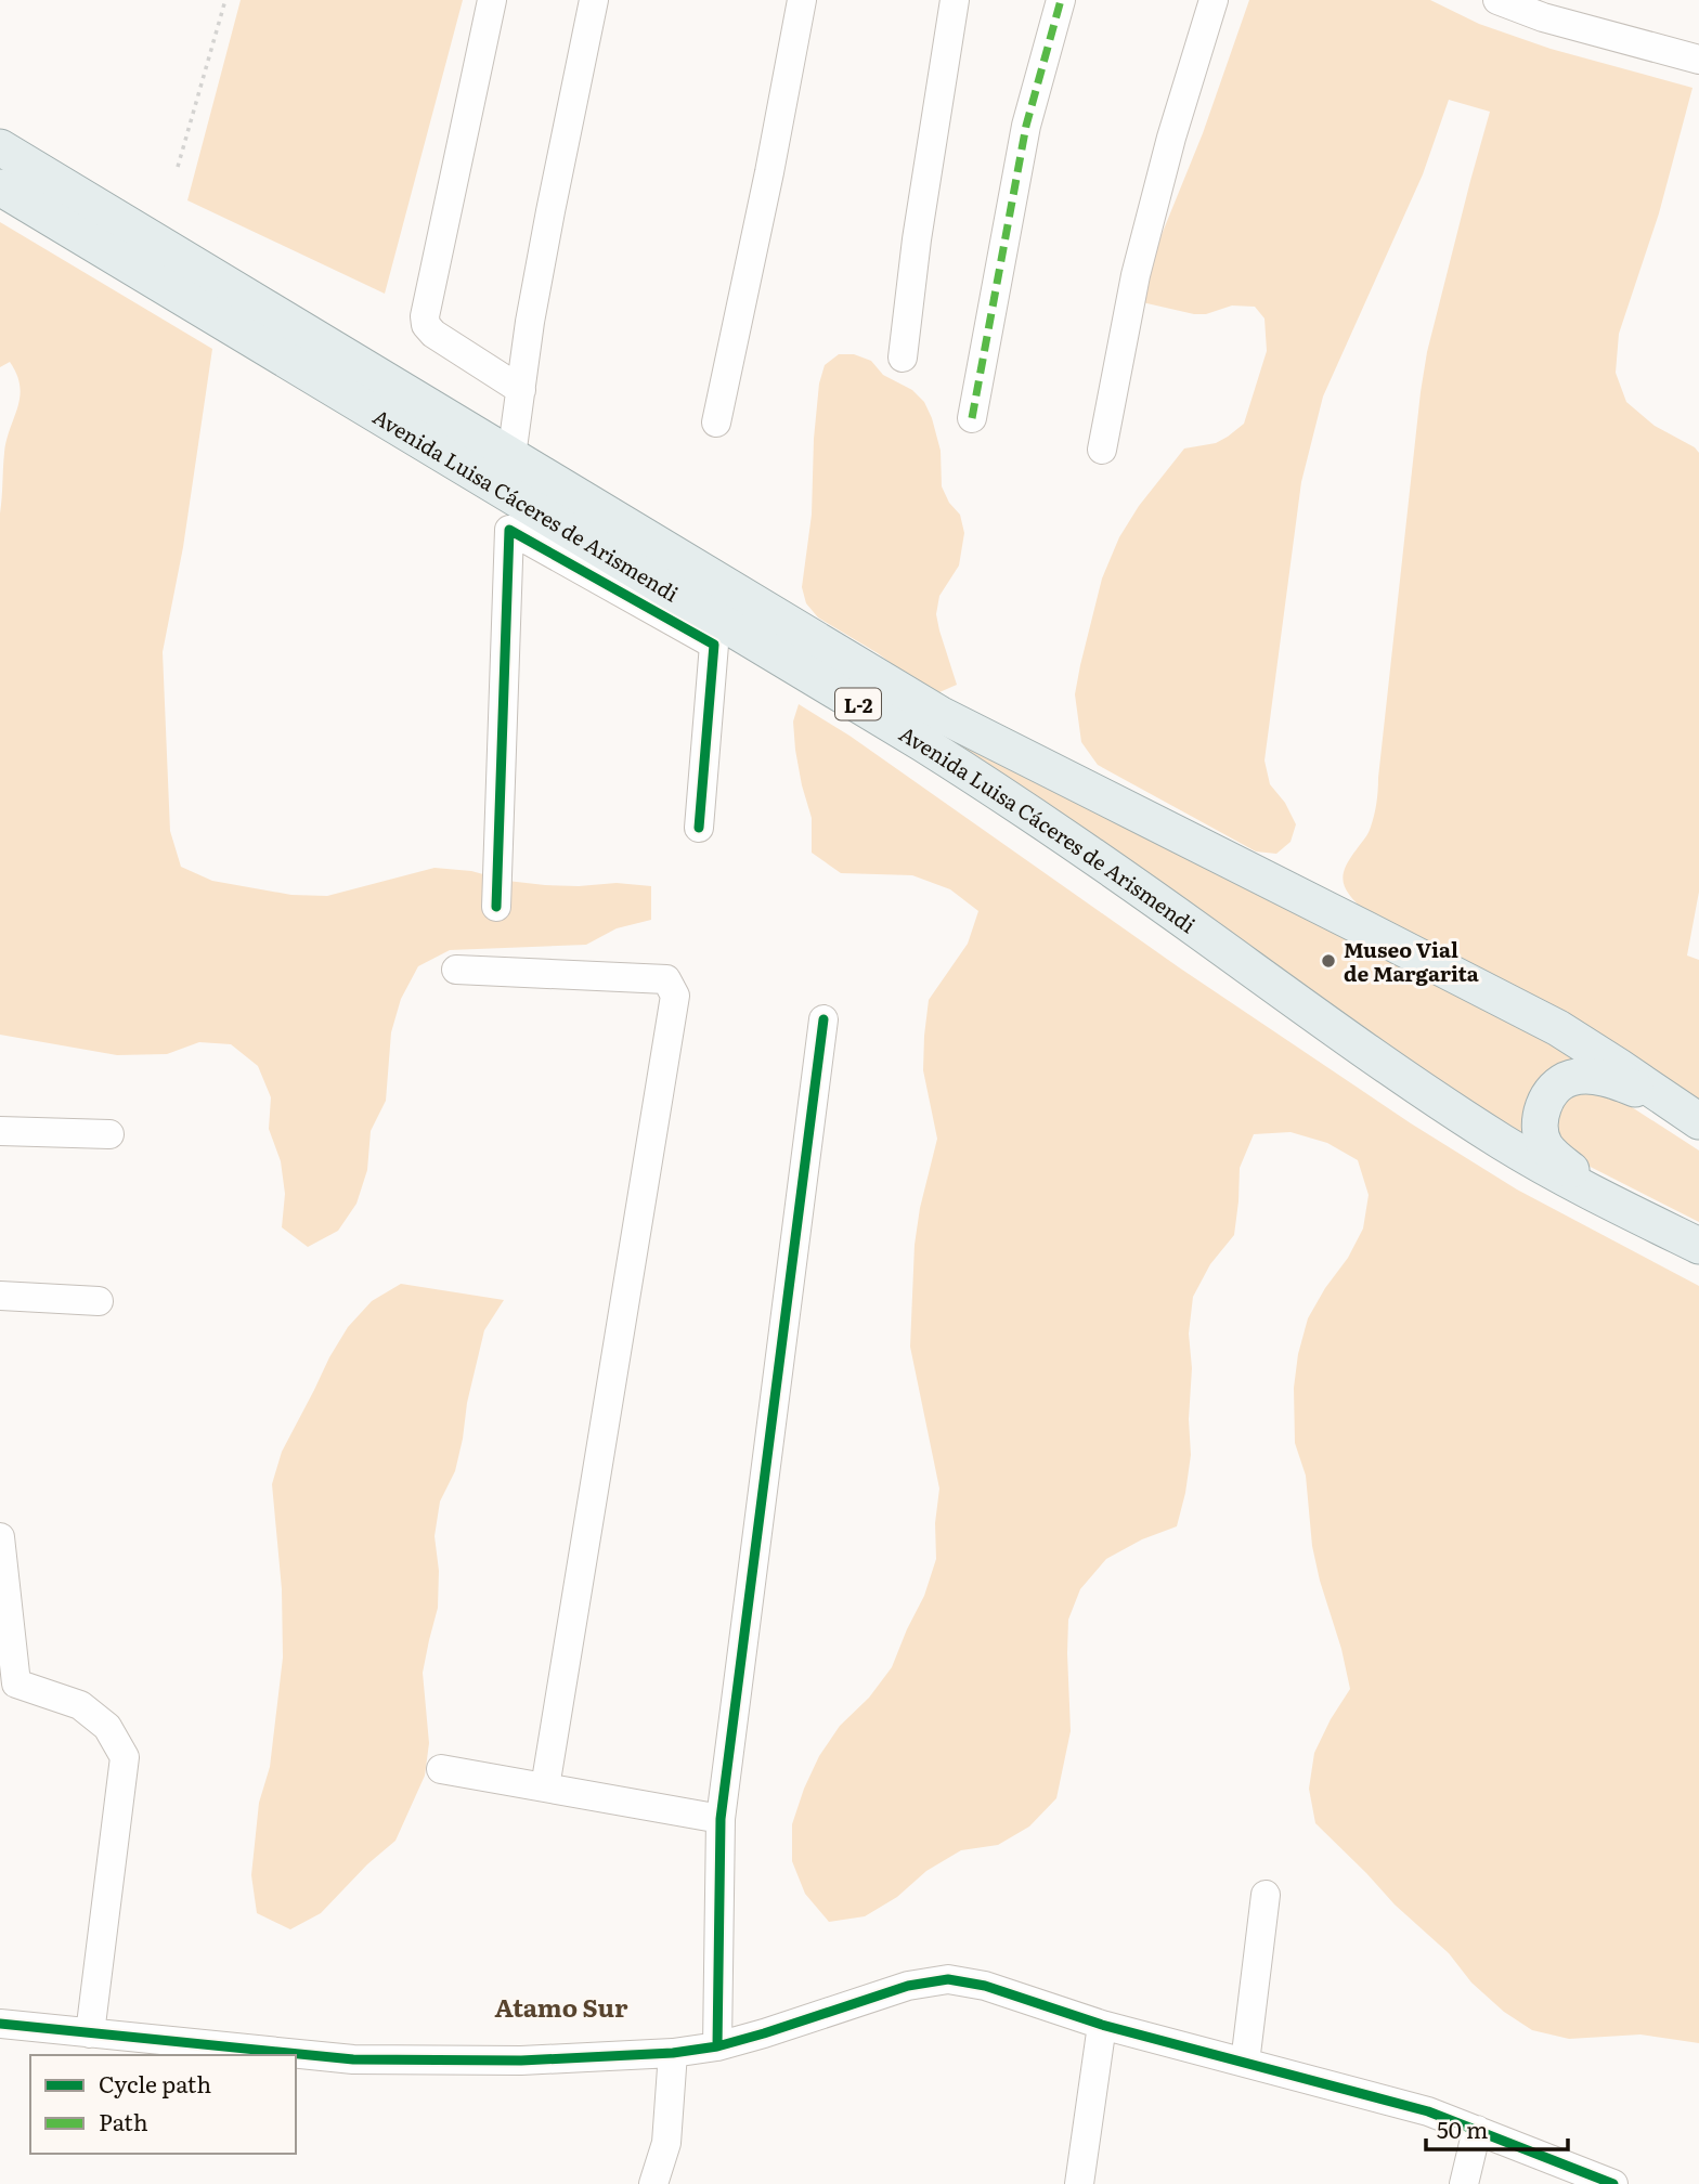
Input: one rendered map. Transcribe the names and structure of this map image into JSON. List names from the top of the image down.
{
  "streets": {
    "main road": ["Avenida Luisa Cáceres de Arismendi", "L-2"]
  },
  "districts": ["Atamo Sur"],
  "places": ["Museo Vial de Margarita"],
  "legend": ["Cycle path", "Path"],
  "scale_bar": "50 m"
}
